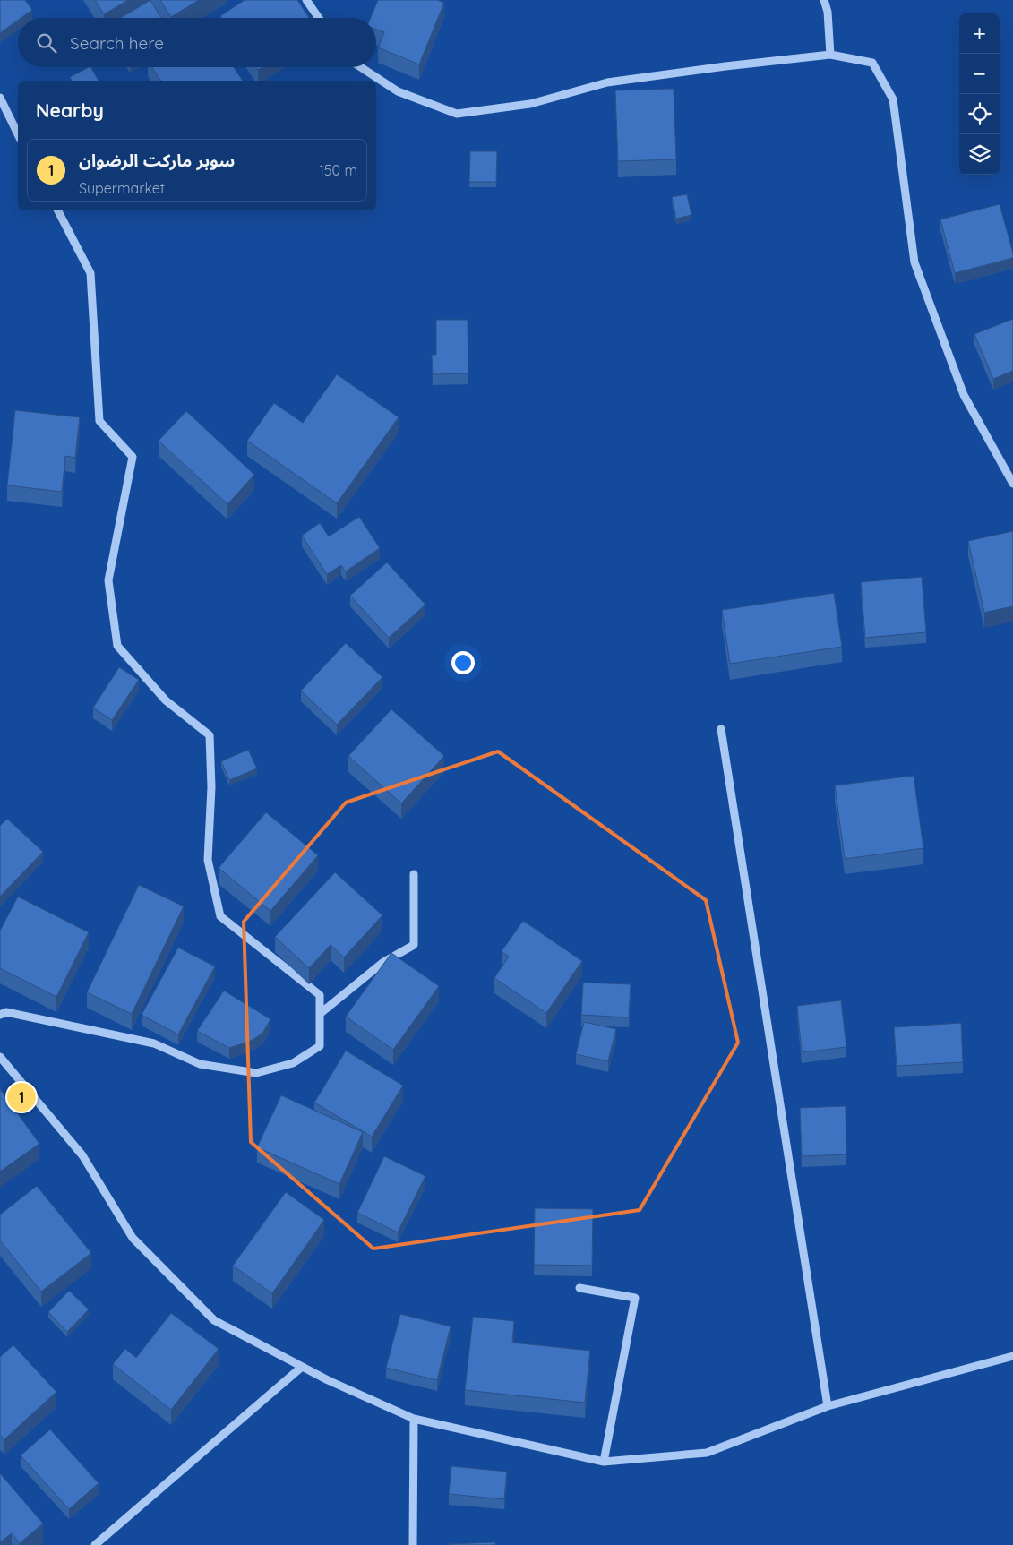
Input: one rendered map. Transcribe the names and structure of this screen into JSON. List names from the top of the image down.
{
  "page": {
    "map_buttons": ["+", "−"],
    "search": "Search here",
    "heading": "Nearby",
    "list": [
      {
        "mark": "1",
        "name": "سوبر ماركت الرضوان",
        "note": "Supermarket",
        "value": "150 m"
      }
    ],
    "pins": "1"
  }
}
